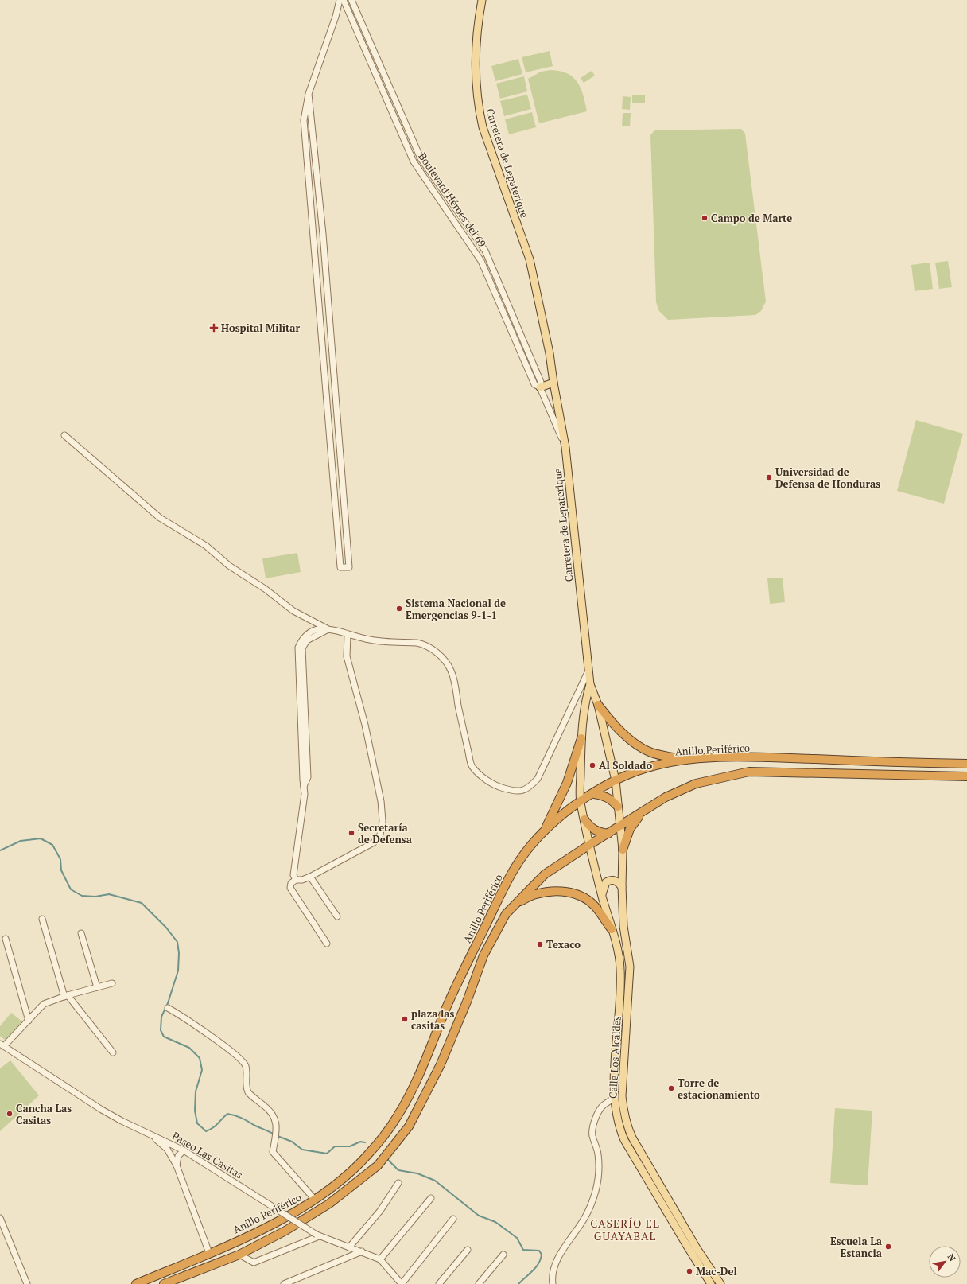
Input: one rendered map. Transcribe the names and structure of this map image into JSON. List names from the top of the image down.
{
  "streets": {
    "highway": ["Anillo Periférico"],
    "main road": ["Carretera de Lepaterique", "Calle Los Alcaldes"],
    "street": ["Boulevard Héroes del 69", "Paseo Las Casitas"]
  },
  "crossings": [
    ["Carretera de Lepaterique", "Boulevard Héroes del 69"],
    ["Carretera de Lepaterique", "Anillo Periférico"],
    ["Carretera de Lepaterique", "Calle Los Alcaldes"],
    ["Anillo Periférico", "Calle Los Alcaldes"]
  ],
  "districts": ["CASERÍO EL GUAYABAL"],
  "places": {
    "other": [
      "Campo de Marte",
      "Universidad de Defensa de Honduras",
      "Sistema Nacional de Emergencias 9-1-1",
      "Al Soldado",
      "Secretaría de Defensa",
      "Texaco",
      "plaza las casitas",
      "Torre de estacionamiento",
      "Cancha Las Casitas",
      "Escuela La Estancia",
      "Mac-Del"
    ],
    "health": ["Hospital Militar"]
  },
  "north": "top right"
}
